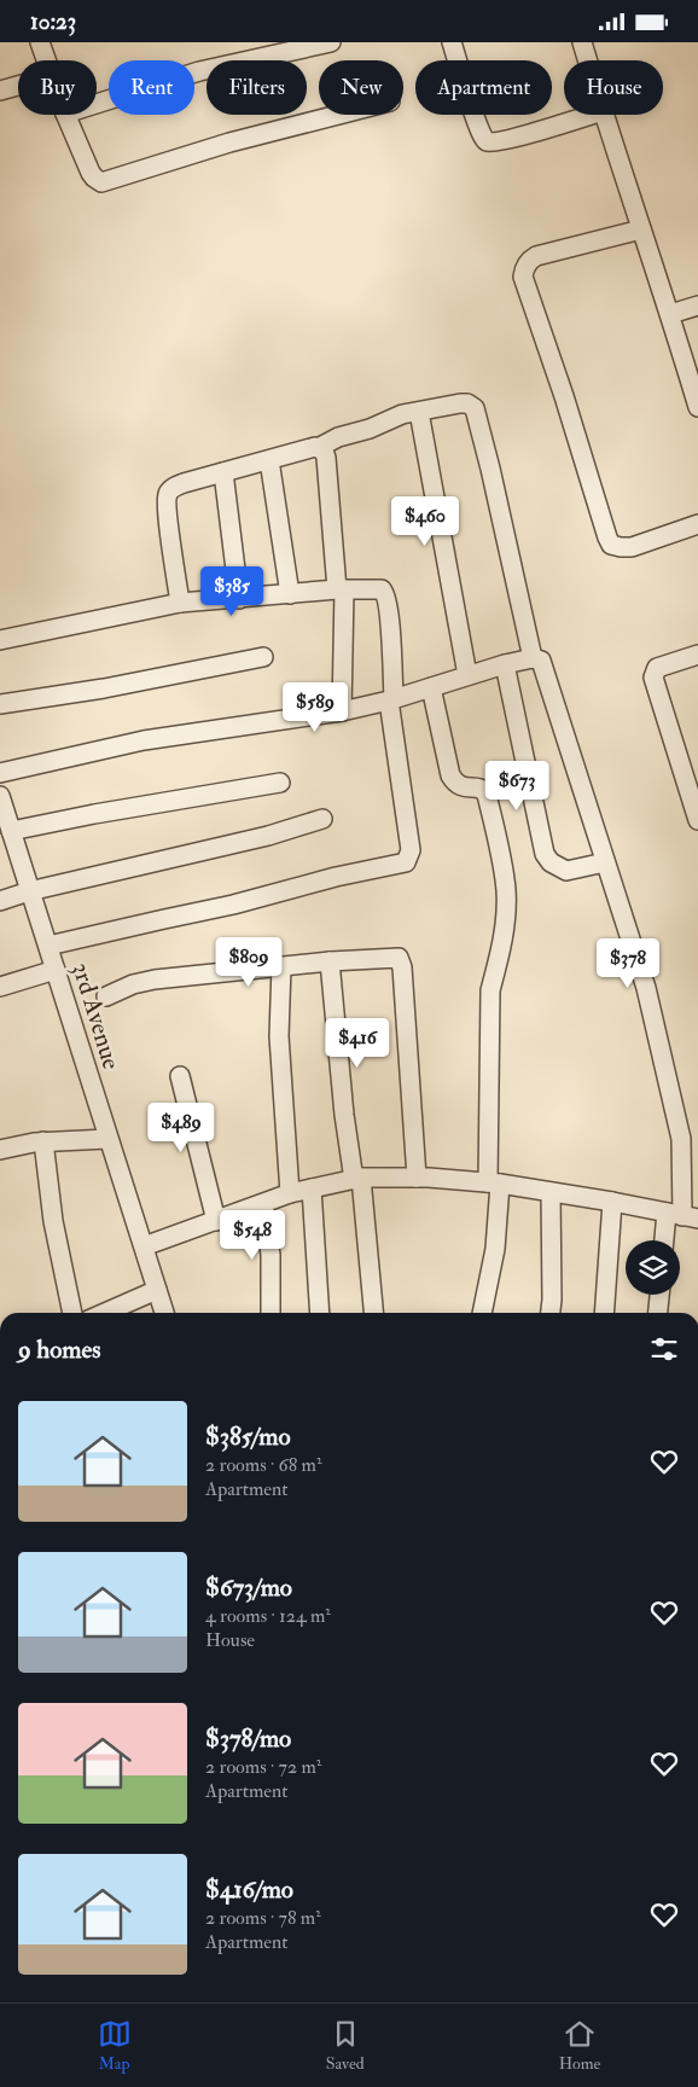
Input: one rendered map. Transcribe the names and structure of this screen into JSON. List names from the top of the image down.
{
  "streets": {
    "street": ["3rd Avenue"]
  },
  "page": {
    "status": "10:23",
    "chip": [
      "Buy",
      "Rent",
      "Filters",
      "New",
      "Apartment",
      "House"
    ],
    "price": [
      "$460",
      "$385",
      "$589",
      "$673",
      "$809",
      "$378",
      "$416",
      "$489",
      "$548"
    ],
    "heading": "9 homes",
    "list": [
      {
        "name": "$385/mo",
        "note": "2 rooms · 68 m² · Apartment"
      },
      {
        "name": "$673/mo",
        "note": "4 rooms · 124 m² · House"
      },
      {
        "name": "$378/mo",
        "note": "2 rooms · 72 m² · Apartment"
      },
      {
        "name": "$416/mo",
        "note": "2 rooms · 78 m² · Apartment"
      }
    ],
    "tabs": ["Map", "Saved", "Home"]
  }
}
